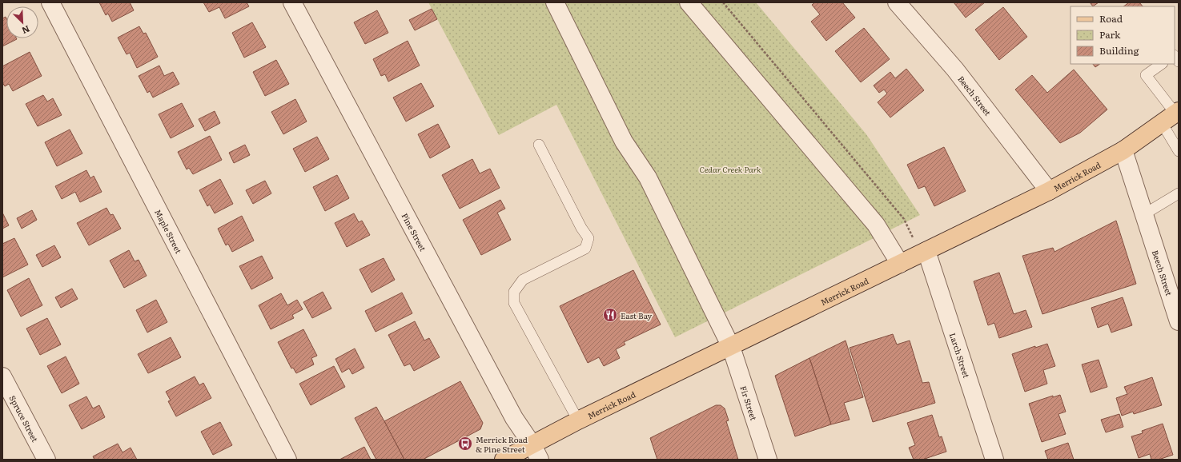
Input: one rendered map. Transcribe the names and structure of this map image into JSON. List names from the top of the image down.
{
  "streets": {
    "main road": ["Merrick Road"],
    "street": [
      "Beech Street",
      "Maple Street",
      "Pine Street",
      "Larch Street",
      "Fir Street",
      "Spruce Street"
    ]
  },
  "crossings": [
    ["Beech Street", "Merrick Road"],
    ["Merrick Road", "Pine Street"],
    ["Merrick Road", "Larch Street"],
    ["Merrick Road", "Fir Street"]
  ],
  "parks": ["Cedar Creek Park"],
  "places": {
    "restaurant": ["East Bay"],
    "bus stop": ["Merrick Road & Pine Street"]
  },
  "legend": ["Road", "Park", "Building"],
  "north": "bottom right"
}
